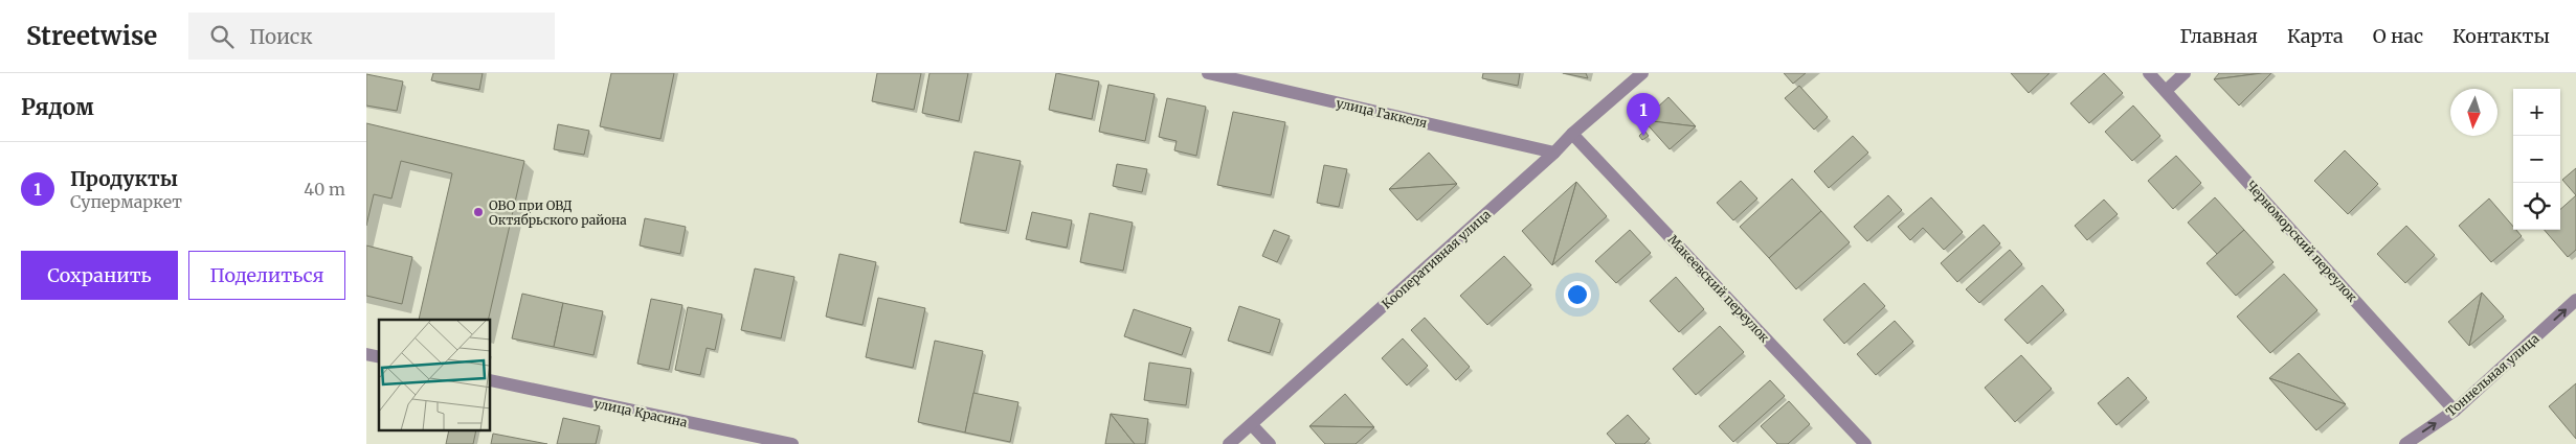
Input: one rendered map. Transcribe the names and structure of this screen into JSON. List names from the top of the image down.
{
  "streets": {
    "street": [
      "улица Гаккеля",
      "Черноморский переулок",
      "Кооперативная улица",
      "Макеевский переулок",
      "Тоннельная улица",
      "улица Красина"
    ]
  },
  "crossings": [
    ["улица Гаккеля", "Кооперативная улица"],
    ["Черноморский переулок", "Тоннельная улица"],
    ["Кооперативная улица", "Макеевский переулок"]
  ],
  "one_way": ["Тоннельная улица"],
  "places": ["ОВО при ОВД Октябрьского района"],
  "north": "bottom",
  "page": {
    "header": "Streetwise",
    "search": "Поиск",
    "nav": [
      "Главная",
      "Карта",
      "О нас",
      "Контакты"
    ],
    "heading": "Рядом",
    "map_buttons": ["+", "−"],
    "pins": "1",
    "list": [
      {
        "mark": "1",
        "name": "Продукты",
        "note": "Супермаркет",
        "value": "40 m"
      }
    ],
    "buttons": ["Сохранить", "Поделиться"]
  }
}
